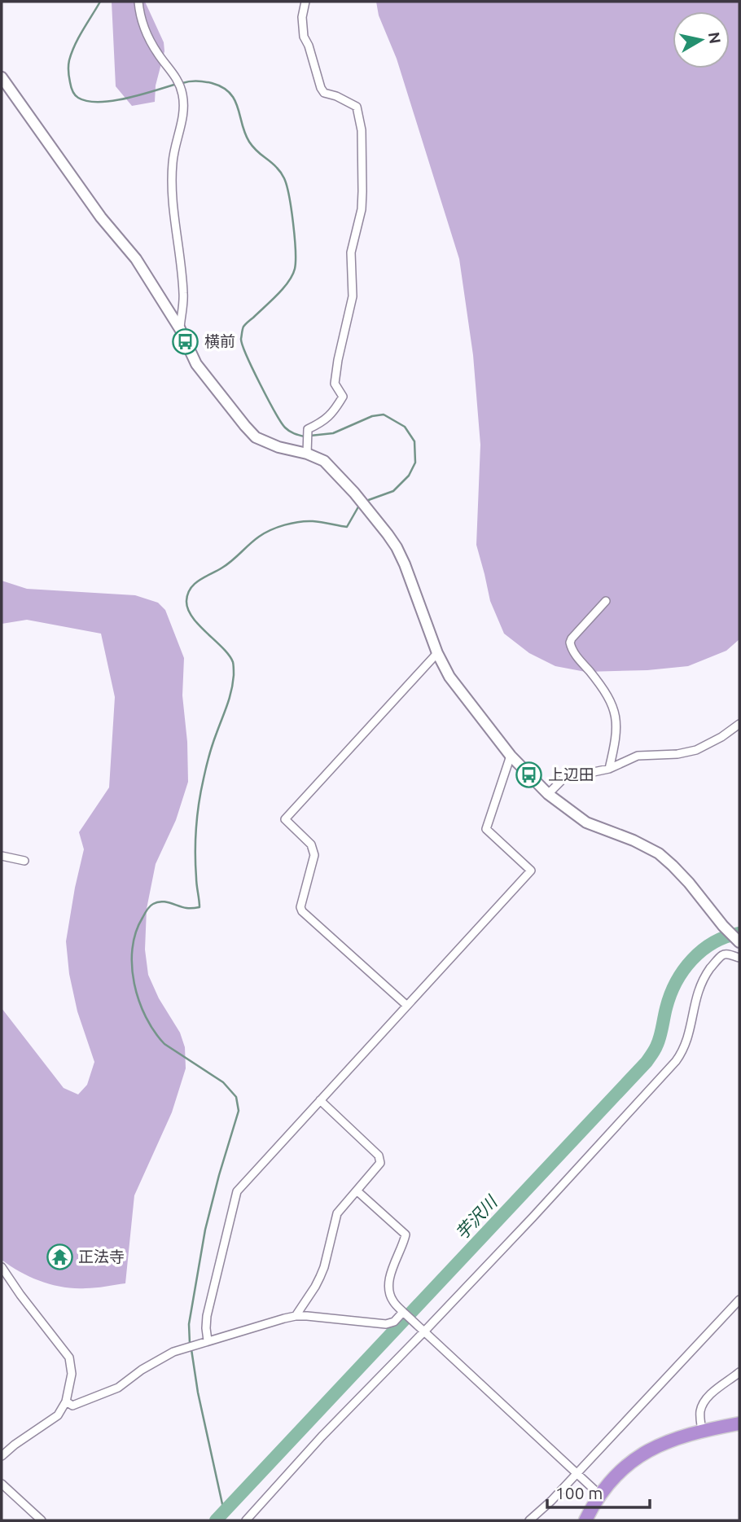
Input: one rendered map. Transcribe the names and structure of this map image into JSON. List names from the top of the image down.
{
  "water": ["芋沢川"],
  "places": {
    "bus stop": ["横前", "上辺田"],
    "temple": ["正法寺"]
  },
  "scale_bar": "100 m",
  "north": "right"
}
